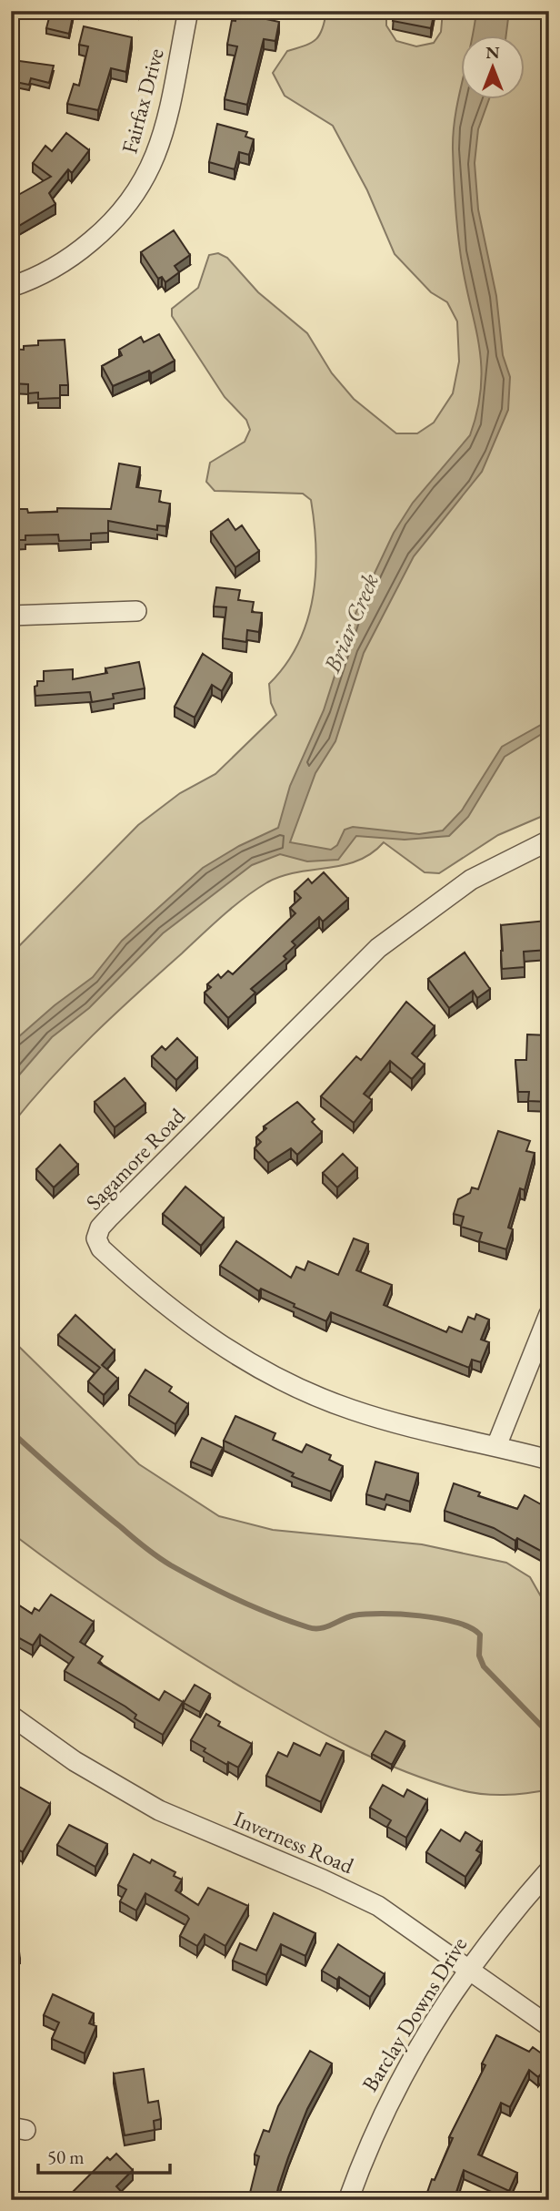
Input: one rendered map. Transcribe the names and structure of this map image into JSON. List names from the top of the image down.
{
  "streets": {
    "street": [
      "Fairfax Drive",
      "Sagamore Road",
      "Inverness Road",
      "Barclay Downs Drive"
    ]
  },
  "crossings": [
    ["Inverness Road", "Barclay Downs Drive"]
  ],
  "water": ["Briar Creek"],
  "scale_bar": "50 m",
  "north": "top"
}
